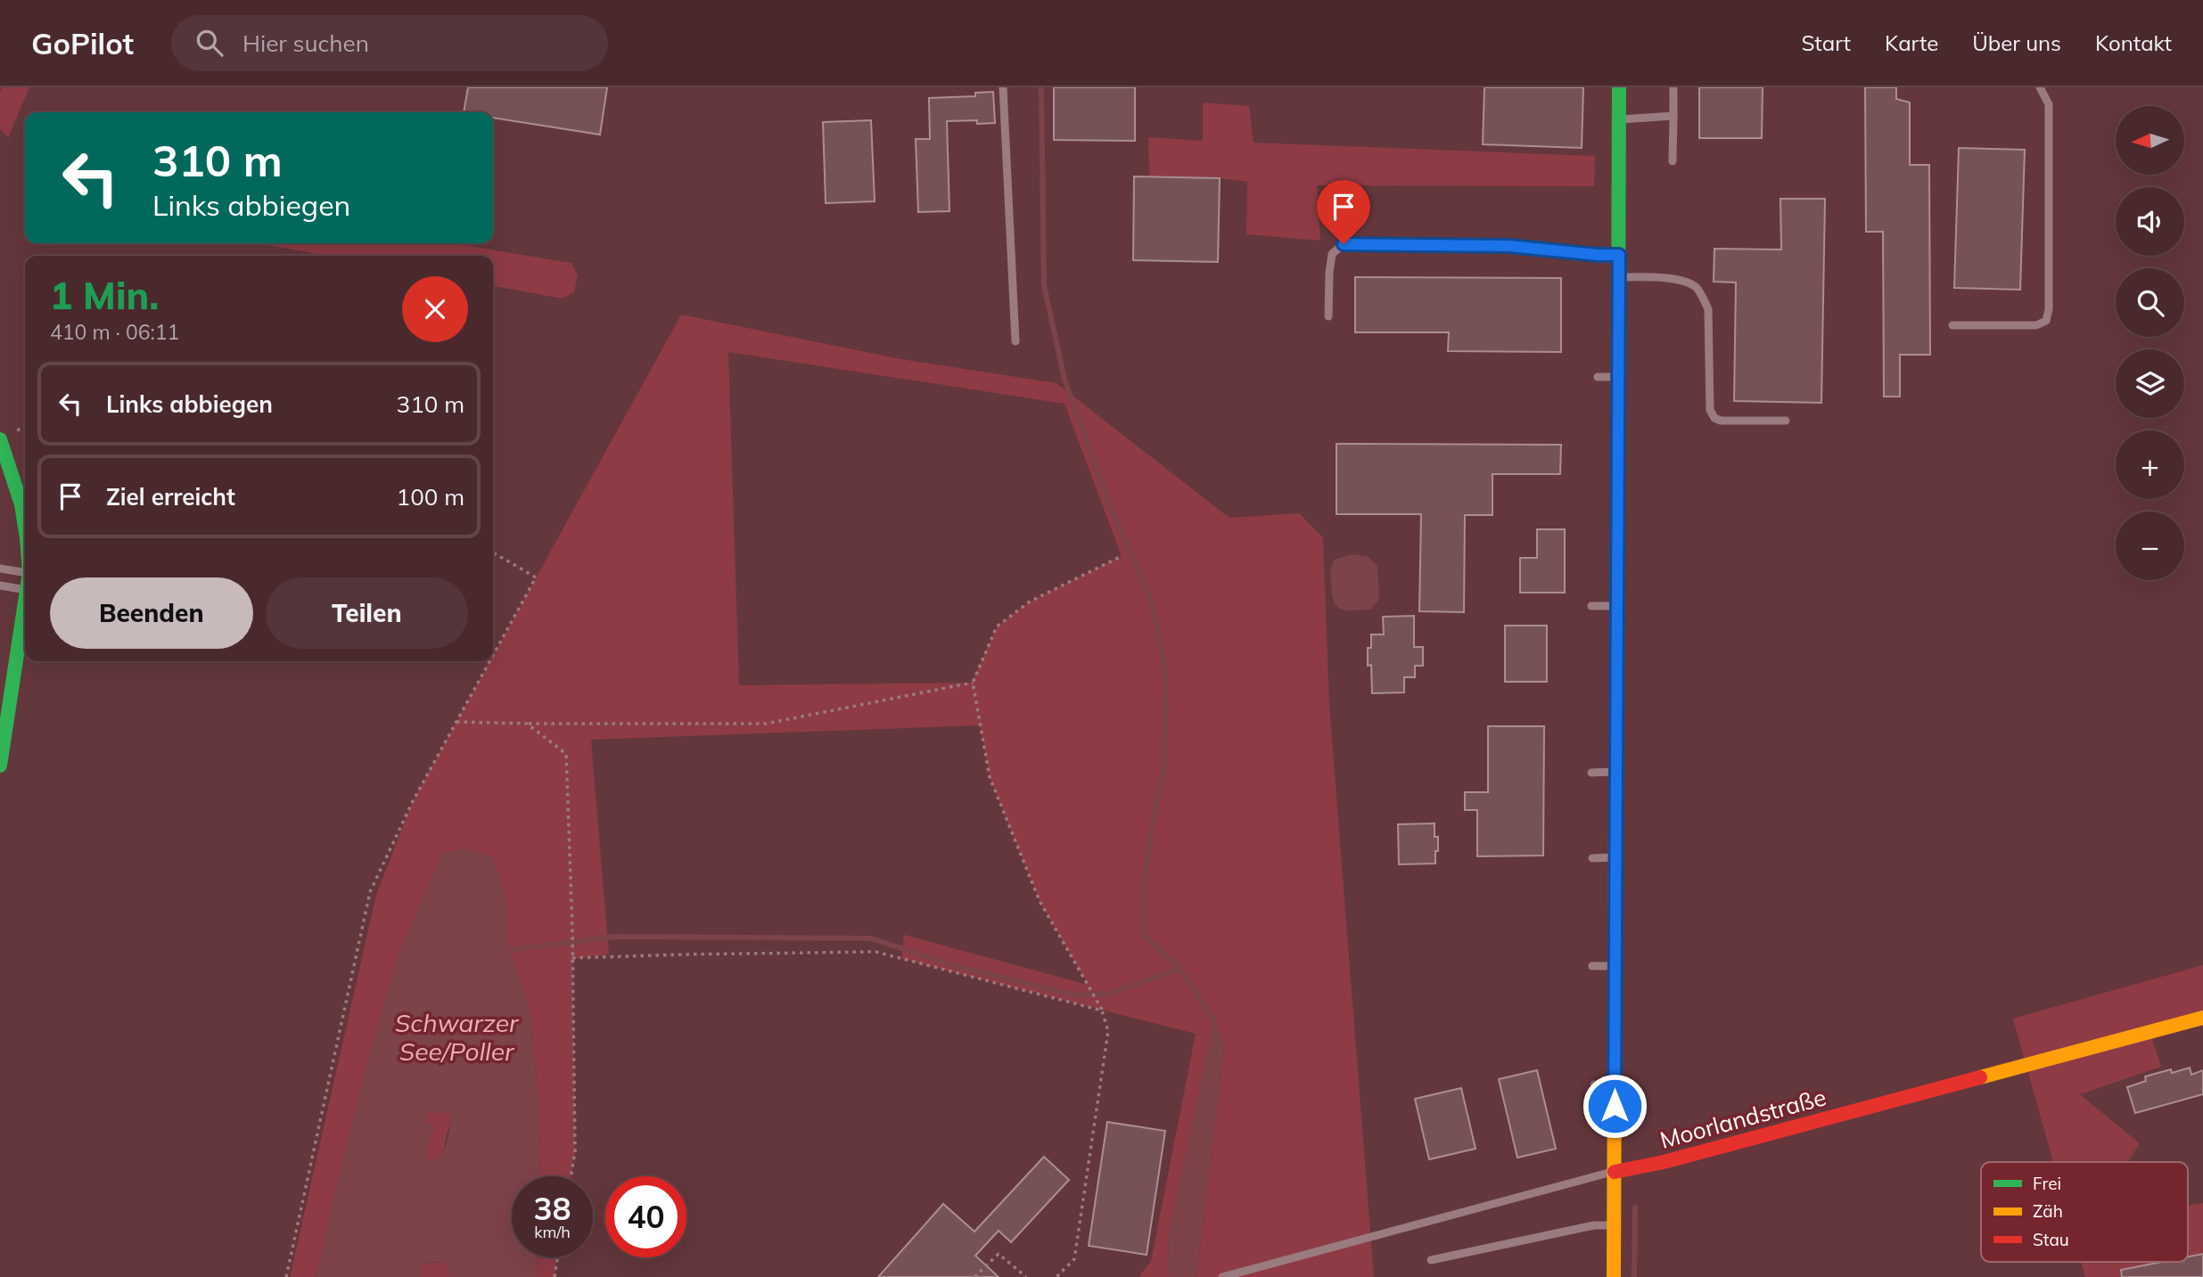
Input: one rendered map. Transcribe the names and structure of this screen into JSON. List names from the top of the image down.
{
  "streets": {
    "street": ["Moorlandstraße"]
  },
  "water": ["Schwarzer See/Poller"],
  "legend": ["Frei", "Zäh", "Stau"],
  "north": "left",
  "page": {
    "header": "GoPilot",
    "search": "Hier suchen",
    "nav": [
      "Start",
      "Karte",
      "Über uns",
      "Kontakt"
    ],
    "map_buttons": ["+", "−"],
    "turn": ["310 m", "Links abbiegen"],
    "heading": ["1 Min.", "410 m · 06:11"],
    "list": [
      {
        "name": "Links abbiegen",
        "value": "310 m"
      },
      {
        "name": "Ziel erreicht",
        "value": "100 m"
      }
    ],
    "buttons": ["Beenden", "Teilen"],
    "speed": "38 km/h",
    "limit": "40"
  }
}
